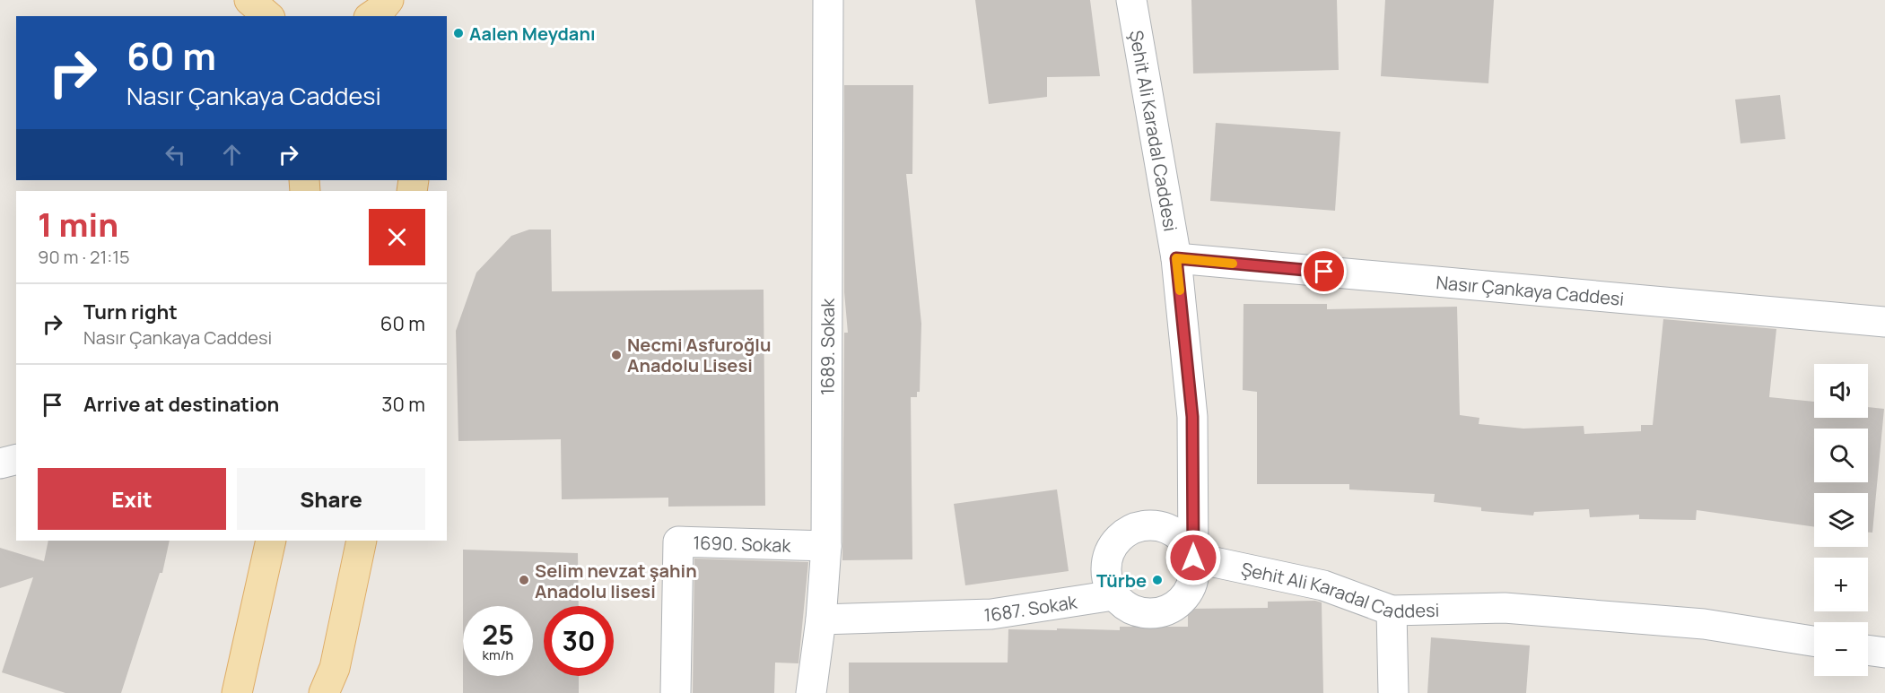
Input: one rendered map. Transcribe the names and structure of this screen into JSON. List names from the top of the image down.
{
  "streets": {
    "street": [
      "Şehit Ali Karadal Caddesi",
      "Nasır Çankaya Caddesi",
      "1689. Sokak",
      "1690. Sokak",
      "1687. Sokak"
    ]
  },
  "crossings": [
    ["Şehit Ali Karadal Caddesi", "Nasır Çankaya Caddesi"],
    ["Şehit Ali Karadal Caddesi", "1687. Sokak"],
    ["1689. Sokak", "1690. Sokak"],
    ["1689. Sokak", "1687. Sokak"]
  ],
  "places": [
    "Aalen Meydanı",
    "Necmi Asfuroğlu Anadolu Lisesi",
    "Selim nevzat şahin Anadolu lisesi",
    "Türbe"
  ],
  "page": {
    "turn": ["60 m", "Nasır Çankaya Caddesi"],
    "heading": ["1 min", "90 m · 21:15"],
    "list": [
      {
        "name": "Turn right",
        "note": "Nasır Çankaya Caddesi",
        "value": "60 m"
      },
      {
        "name": "Arrive at destination",
        "value": "30 m"
      }
    ],
    "map_buttons": ["+", "−"],
    "buttons": ["Exit", "Share"],
    "speed": "25 km/h",
    "limit": "30"
  }
}
